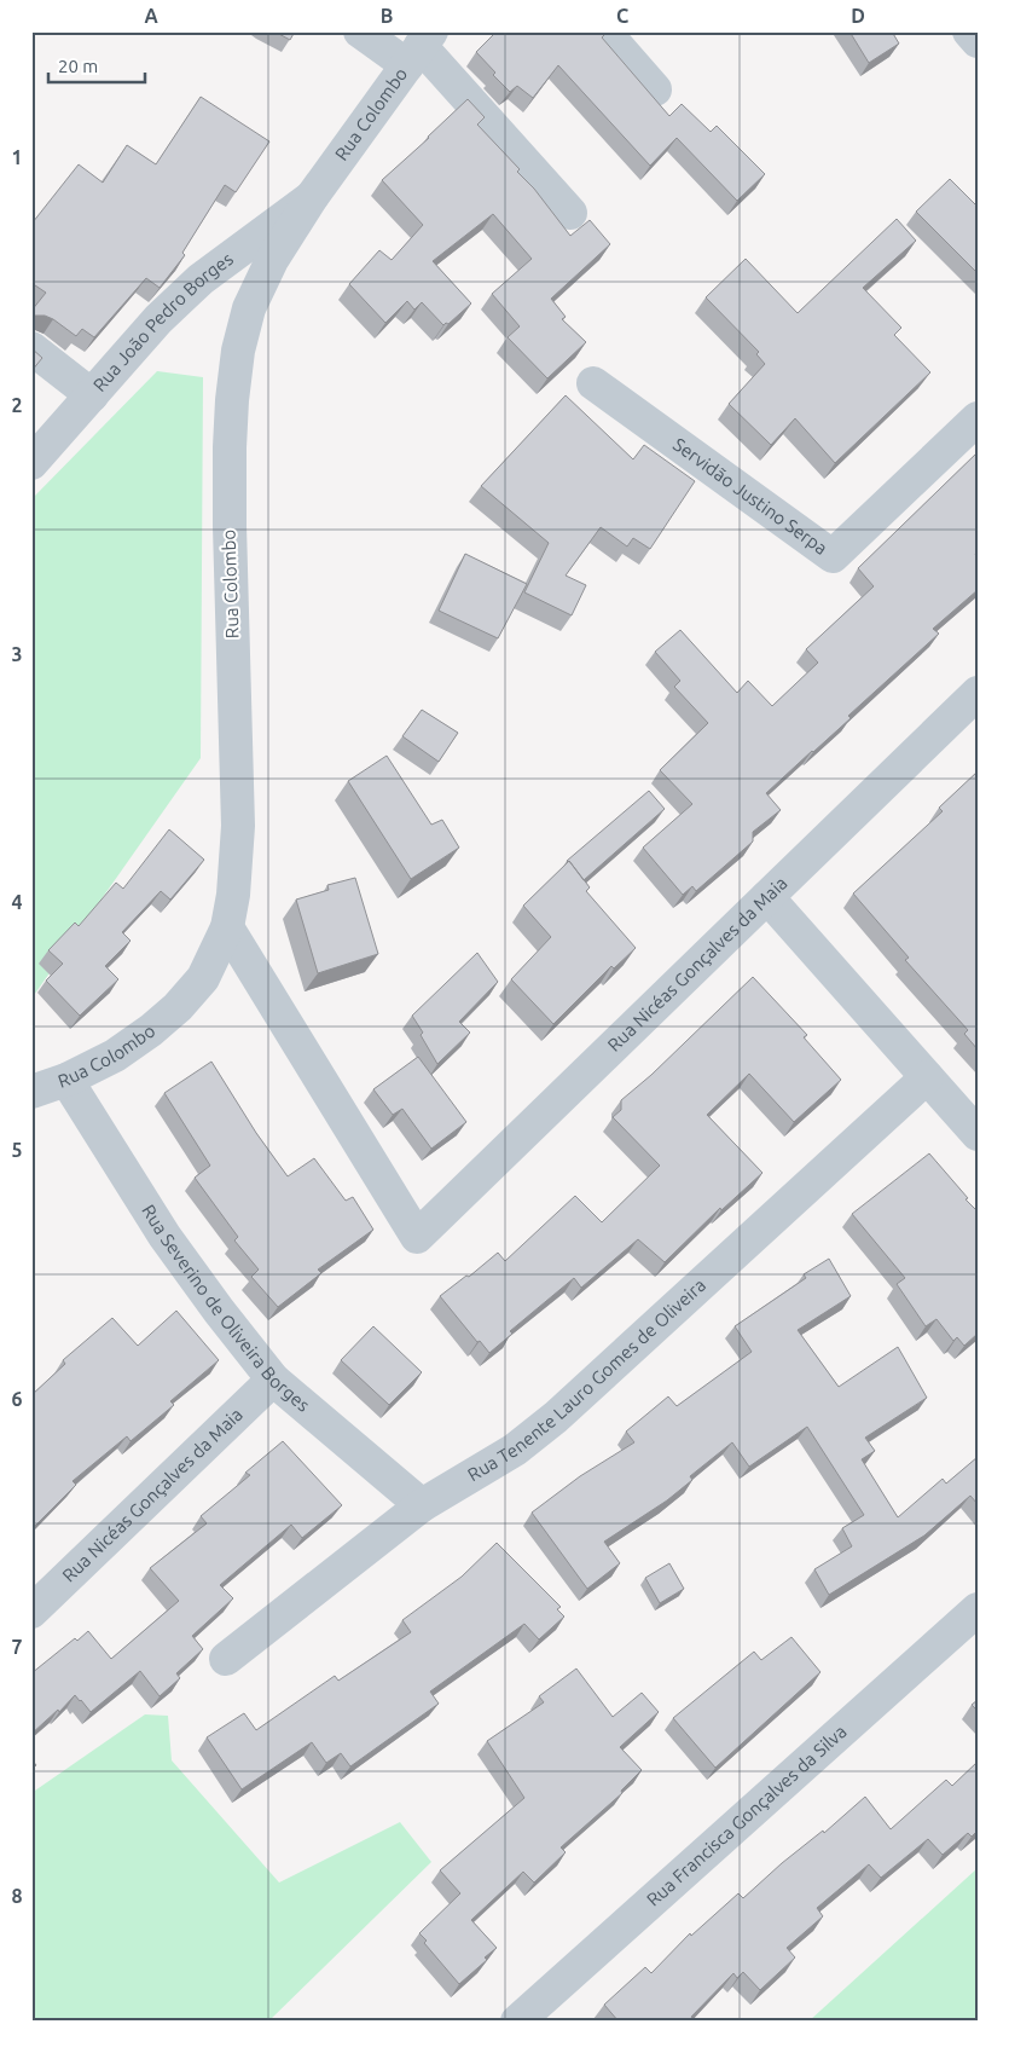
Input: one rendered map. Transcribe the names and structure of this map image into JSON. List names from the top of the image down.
{
  "streets": {
    "street": [
      "Rua Colombo",
      "Rua João Pedro Borges",
      "Servidão Justino Serpa",
      "Rua Nicéas Gonçalves da Maia",
      "Rua Severino de Oliveira Borges",
      "Rua Tenente Lauro Gomes de Oliveira",
      "Rua Francisca Gonçalves da Silva"
    ]
  },
  "crossings": [
    ["Rua Colombo", "Rua João Pedro Borges"],
    ["Rua Colombo", "Rua Nicéas Gonçalves da Maia"],
    ["Rua Colombo", "Rua Severino de Oliveira Borges"],
    ["Rua Nicéas Gonçalves da Maia", "Rua Severino de Oliveira Borges"],
    ["Rua Severino de Oliveira Borges", "Rua Tenente Lauro Gomes de Oliveira"]
  ],
  "scale_bar": "20 m",
  "grid": {
    "columns": [
      "A",
      "B",
      "C",
      "D"
    ],
    "rows": [
      "1",
      "2",
      "3",
      "4",
      "5",
      "6",
      "7",
      "8"
    ]
  }
}
